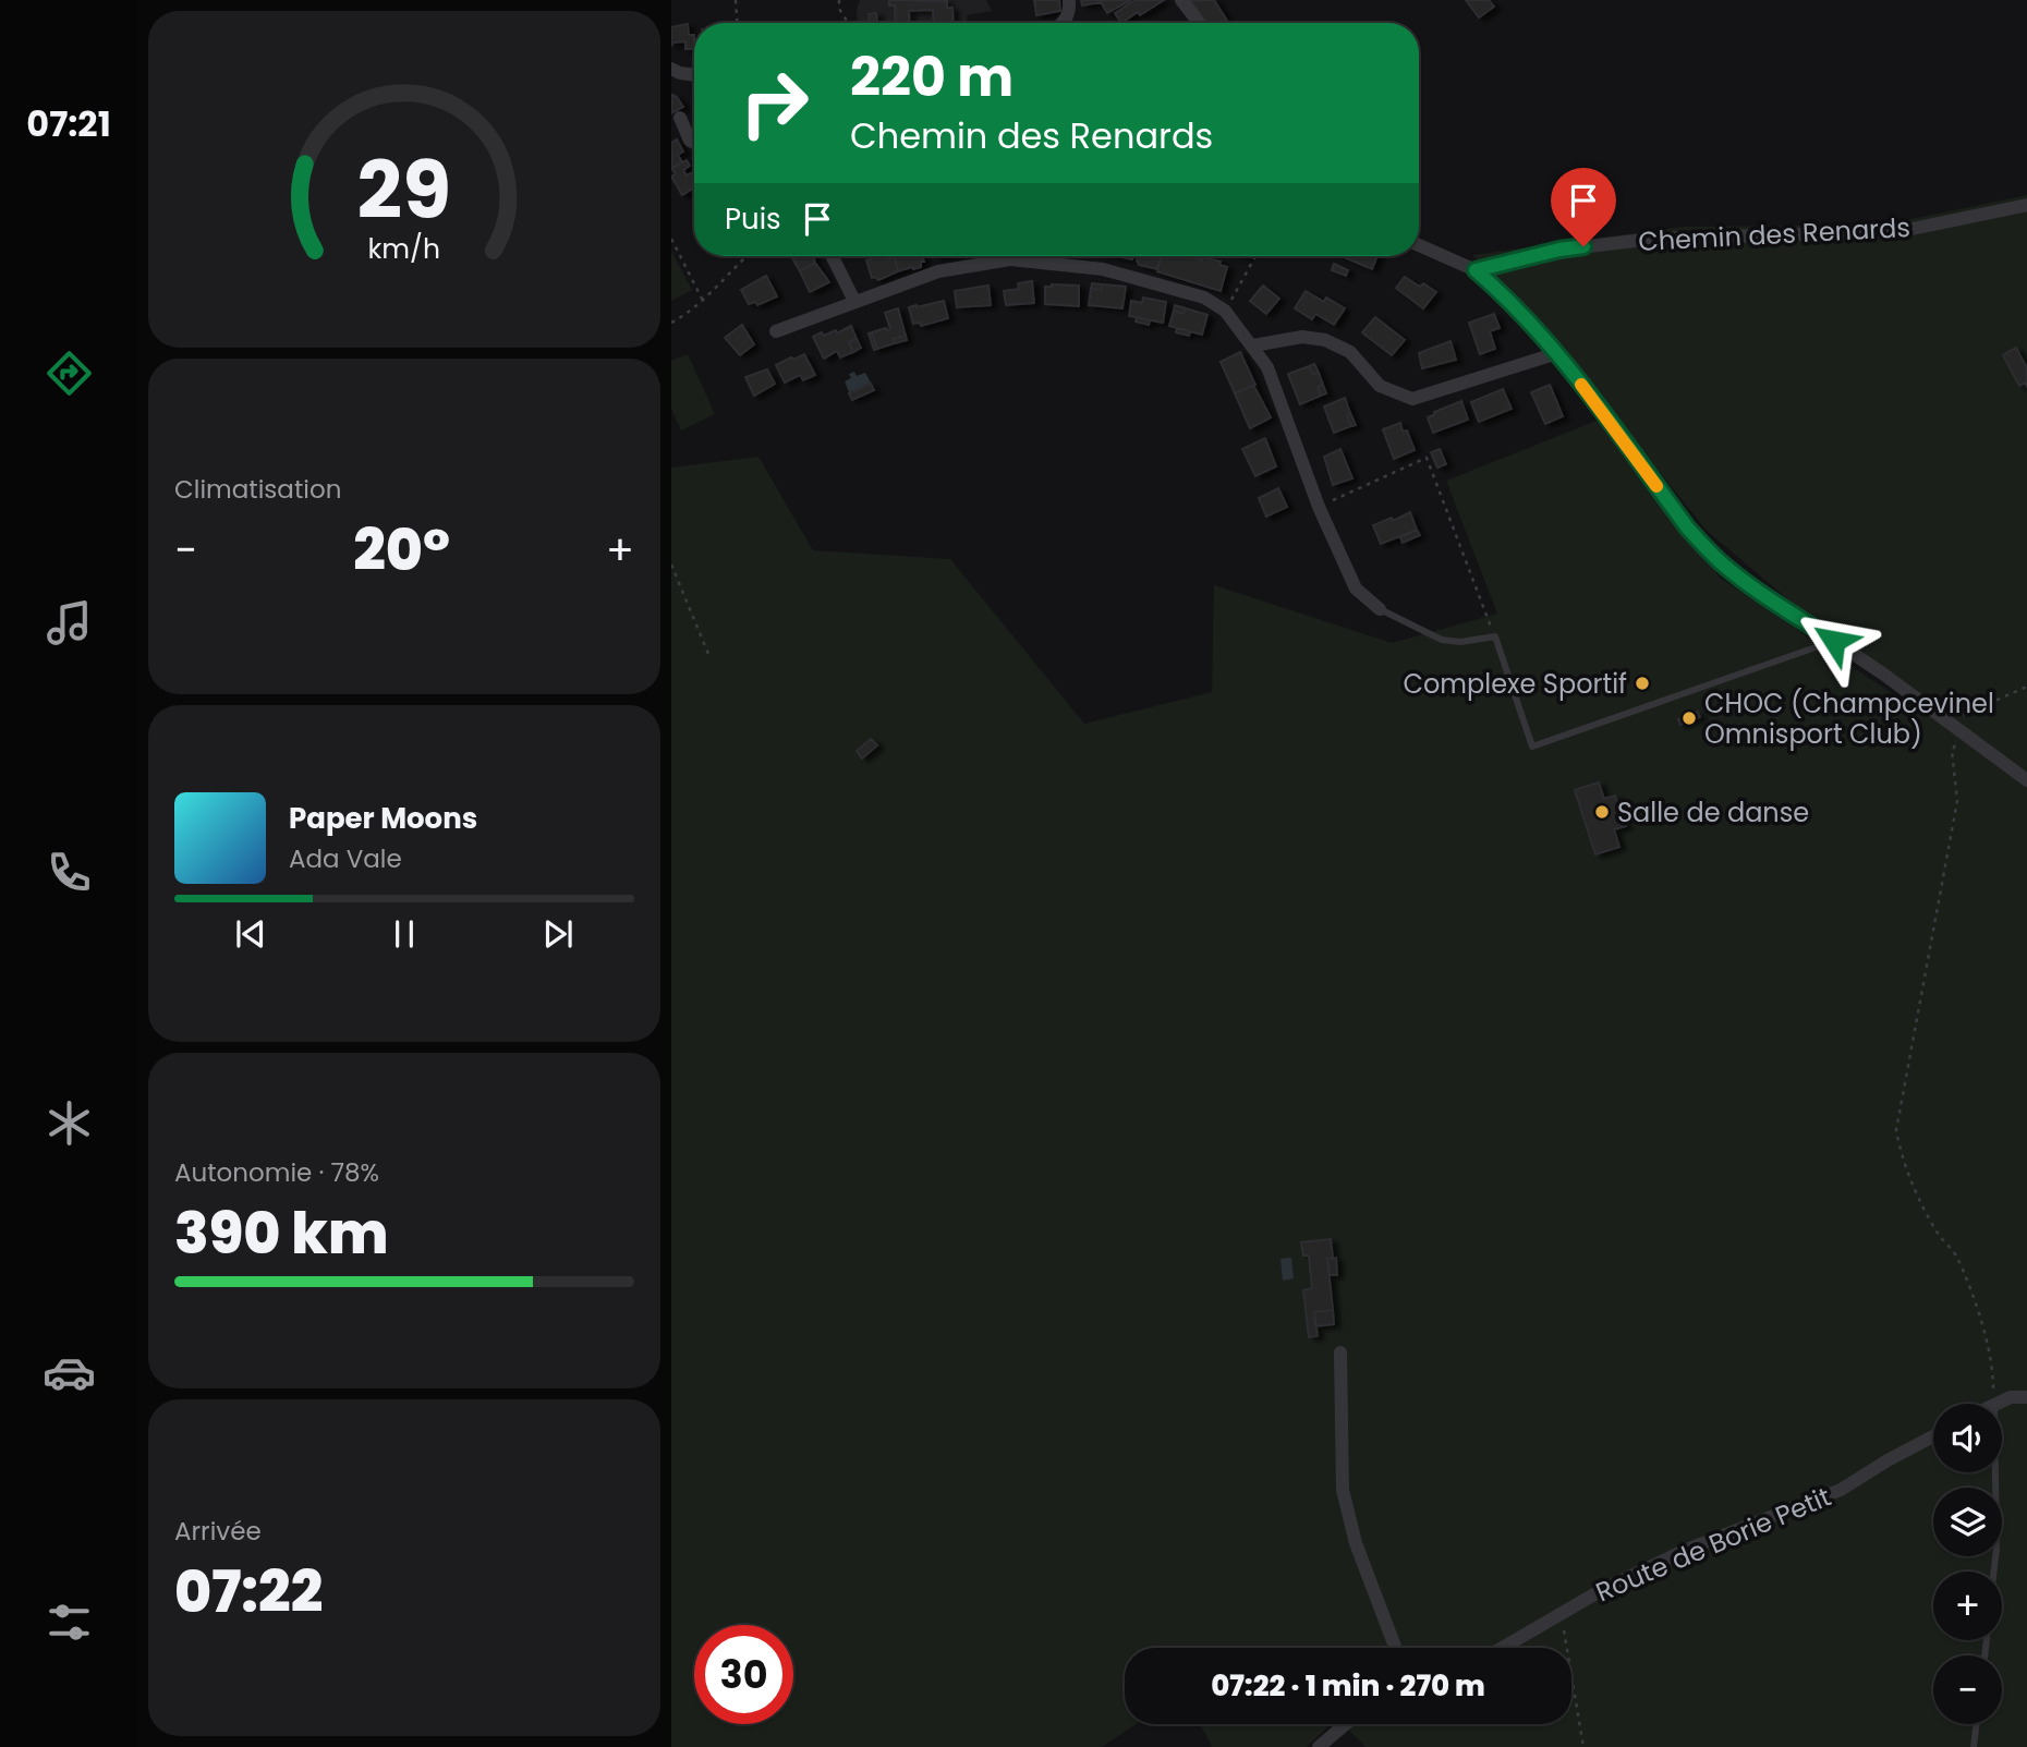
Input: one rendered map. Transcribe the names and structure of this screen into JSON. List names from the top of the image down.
{
  "streets": {
    "street": ["Chemin des Renards", "Route de Borie Petit"]
  },
  "places": ["Complexe Sportif", "CHOC (Champcevinel Omnisport Club)", "Salle de danse"],
  "page": {
    "tabs": "07:21",
    "turn": ["220 m", "Chemin des Renards"],
    "then": "Puis",
    "tile": [
      "Climatisation",
      ["Autonomie · 78%", "390 km"],
      ["Arrivée", "07:22"]
    ],
    "heat": ["−", "20°", "+"],
    "song": ["Paper Moons", "Ada Vale"],
    "map_buttons": ["+", "−"],
    "limit": "30",
    "trip": "07:22 · 1 min · 270 m",
    "gauge": ["29", "km/h"]
  }
}
